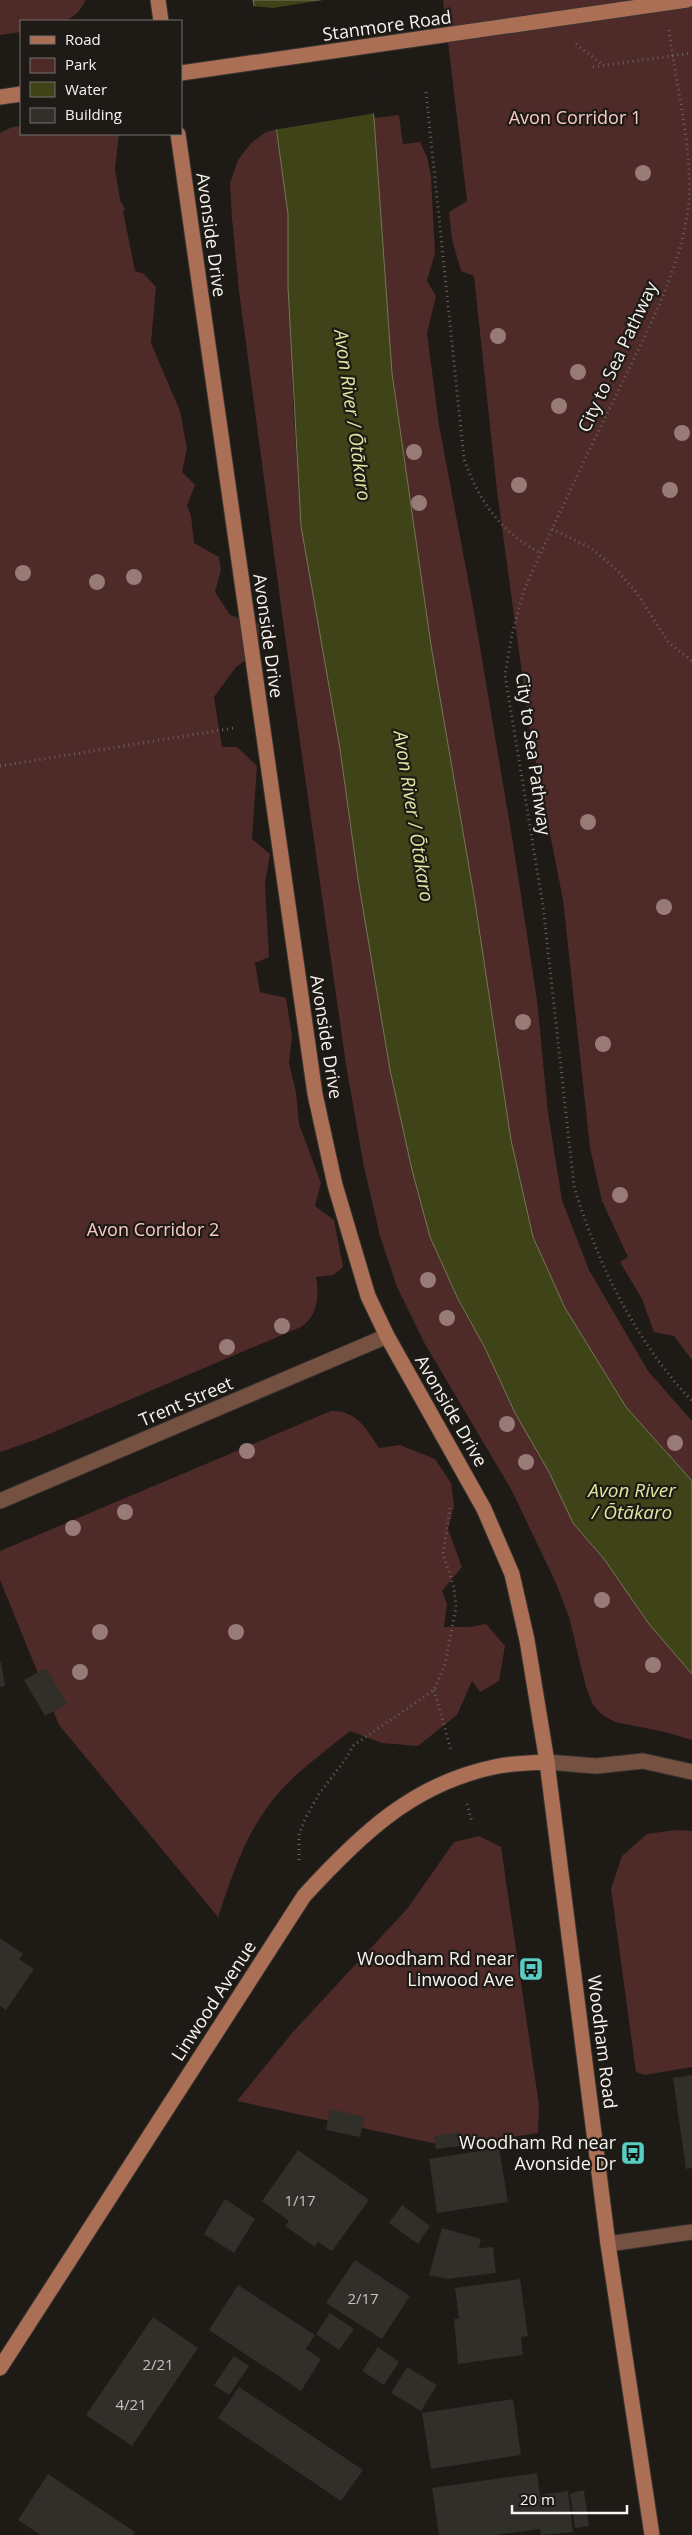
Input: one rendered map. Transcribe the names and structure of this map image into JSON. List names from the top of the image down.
{
  "streets": {
    "main road": [
      "Stanmore Road",
      "Avonside Drive",
      "Linwood Avenue",
      "Woodham Road"
    ],
    "street": ["Trent Street"],
    "path": ["City to Sea Pathway"]
  },
  "crossings": [
    ["Avonside Drive", "Trent Street"],
    ["Avonside Drive", "Linwood Avenue"],
    ["Avonside Drive", "Woodham Road"],
    ["Linwood Avenue", "Woodham Road"]
  ],
  "water": ["Avon River / Ōtākaro"],
  "parks": ["Avon Corridor 1", "Avon Corridor 2"],
  "places": {
    "bus stop": ["Woodham Rd near Linwood Ave", "Woodham Rd near Avonside Dr"]
  },
  "house_numbers": [
    "1/17",
    "2/17",
    "2/21",
    "4/21"
  ],
  "legend": [
    "Road",
    "Park",
    "Water",
    "Building"
  ],
  "scale_bar": "20 m"
}
